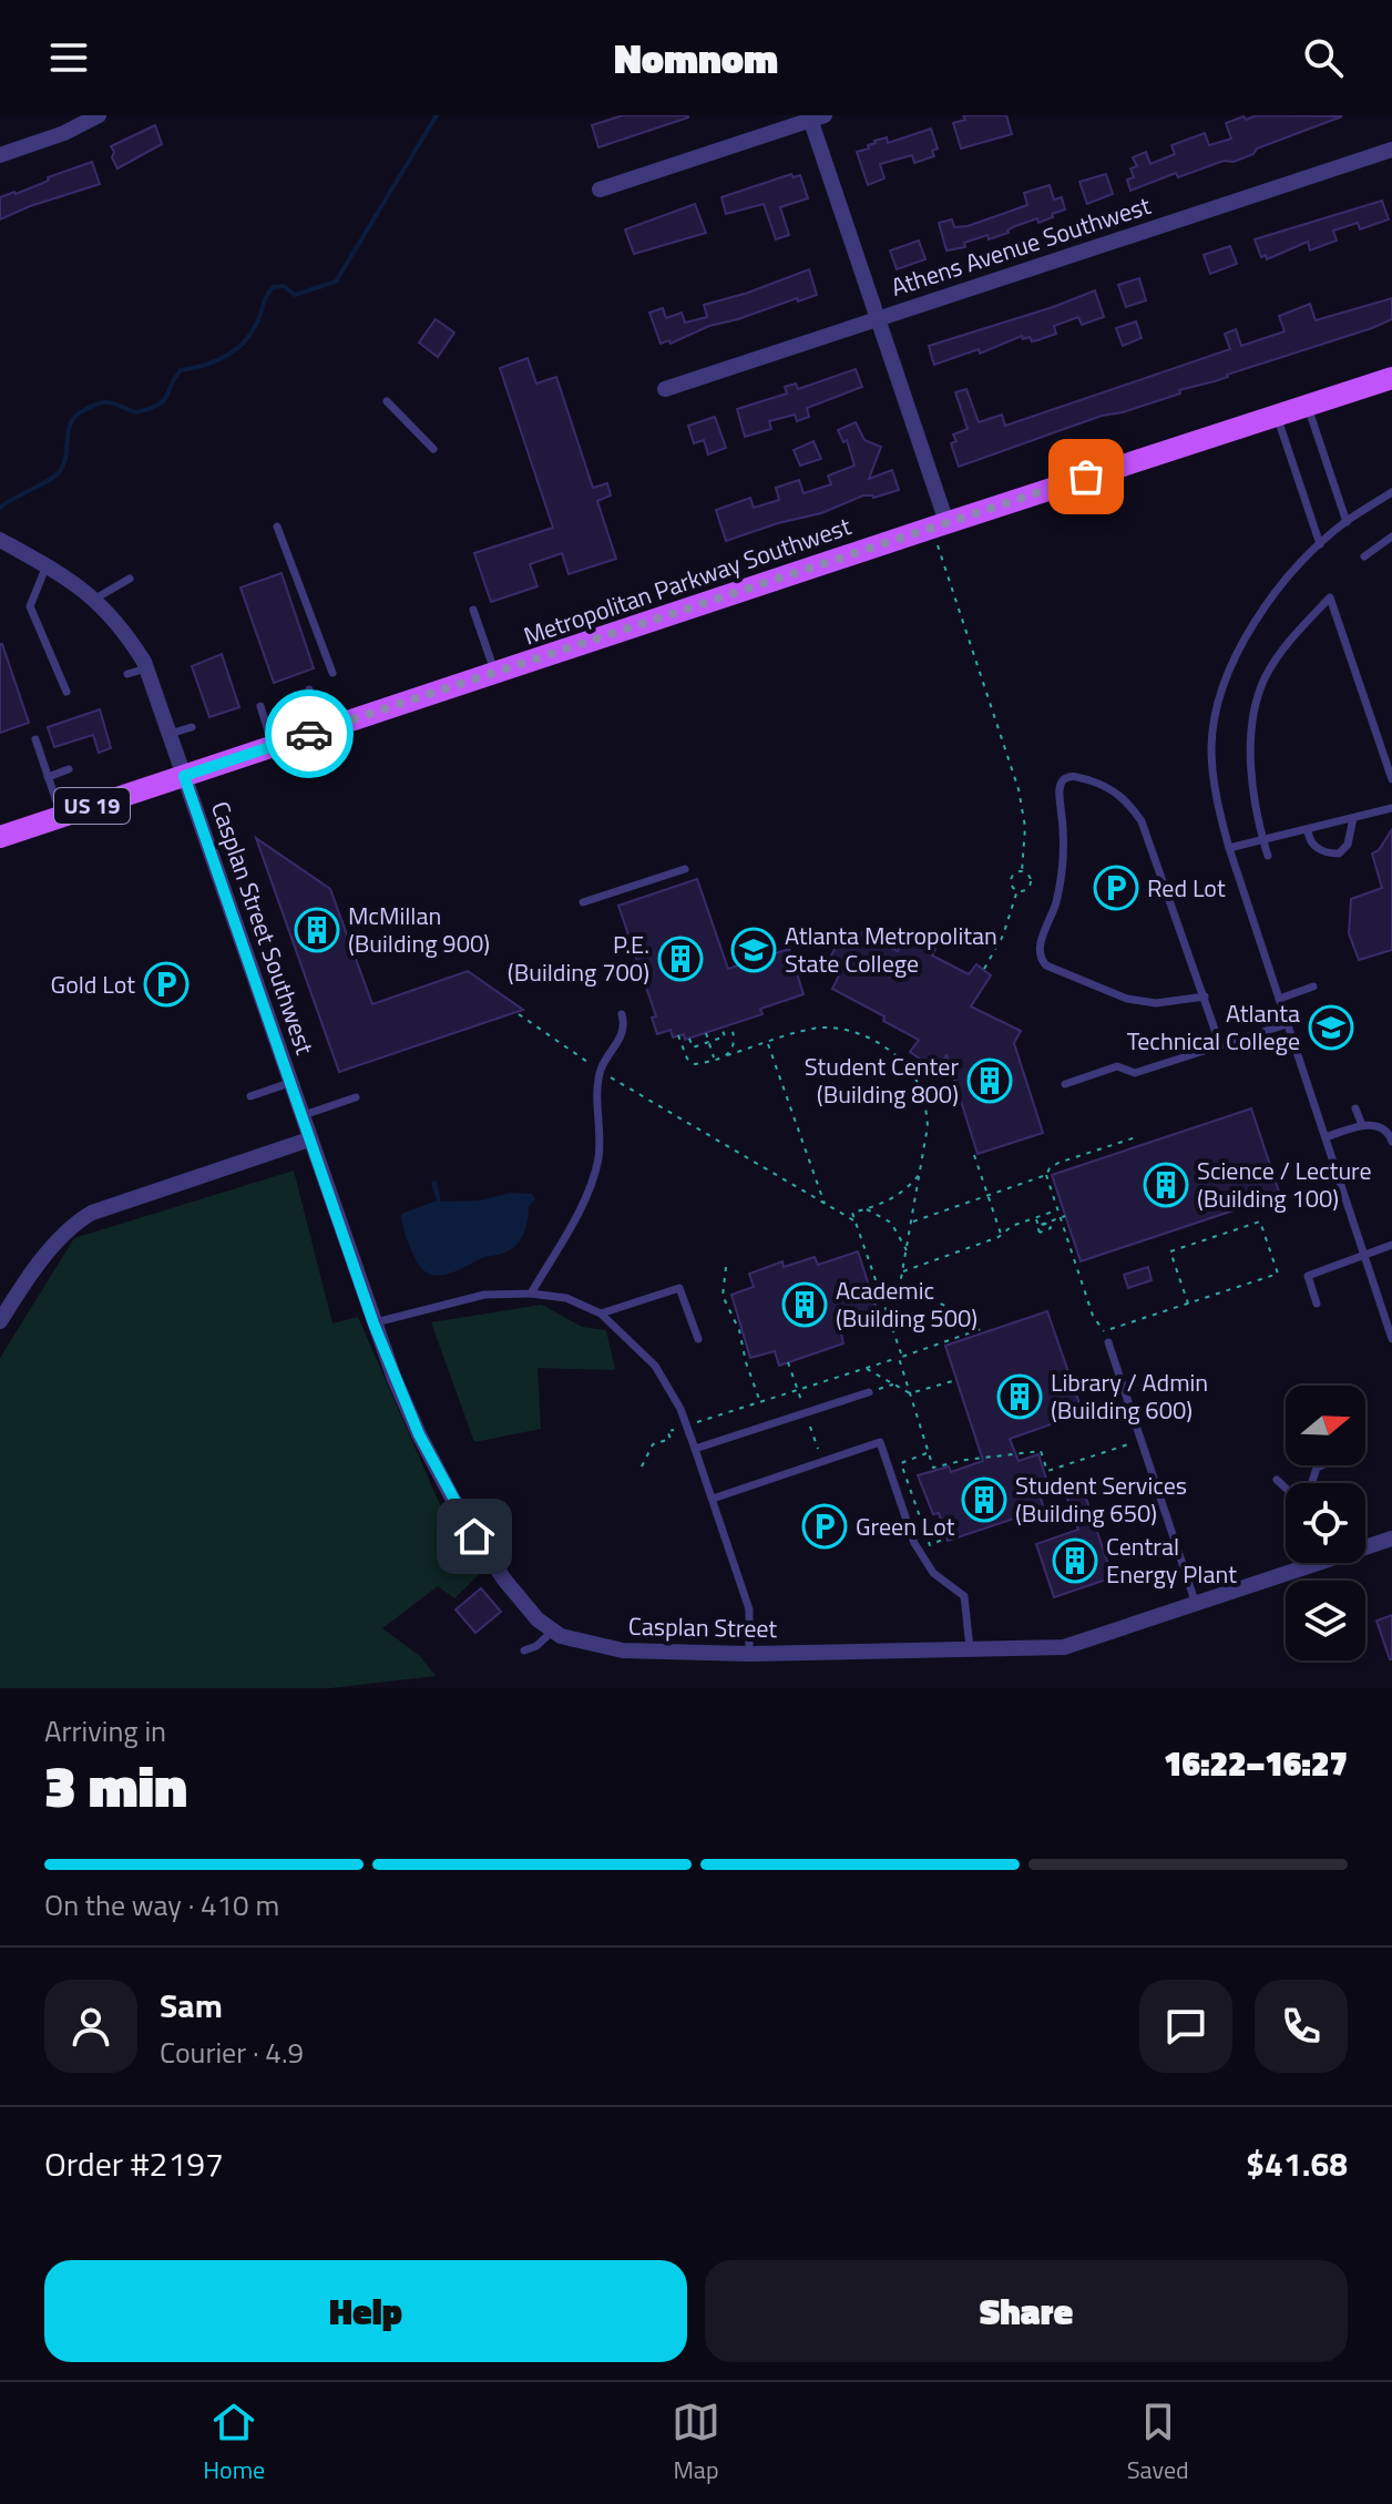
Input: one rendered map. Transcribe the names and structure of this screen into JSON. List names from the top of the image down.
{
  "streets": {
    "main road": ["Metropolitan Parkway Southwest", "US 19"],
    "street": ["Athens Avenue Southwest", "Casplan Street Southwest", "Casplan Street"]
  },
  "crossings": [
    ["Metropolitan Parkway Southwest", "Casplan Street Southwest"],
    ["Casplan Street Southwest", "Casplan Street"]
  ],
  "places": {
    "parking": ["Red Lot", "Gold Lot", "Green Lot"],
    "building": [
      "McMillan (Building 900)",
      "P.E. (Building 700)",
      "Student Center (Building 800)",
      "Science / Lecture (Building 100)",
      "Academic (Building 500)",
      "Library / Admin (Building 600)",
      "Student Services (Building 650)",
      "Central Energy Plant"
    ],
    "school or university": ["Atlanta Metropolitan State College", "Atlanta Technical College"]
  },
  "north": "right",
  "page": {
    "header": "Nomnom",
    "heading": ["3 min", "Arriving in", "16:22–16:27"],
    "panel": [
      "Sam",
      "Courier · 4.9",
      "Order #2197",
      "$41.68"
    ],
    "bar": "On the way · 410 m",
    "buttons": ["Help", "Share"],
    "tabs": ["Home", "Map", "Saved"]
  }
}
